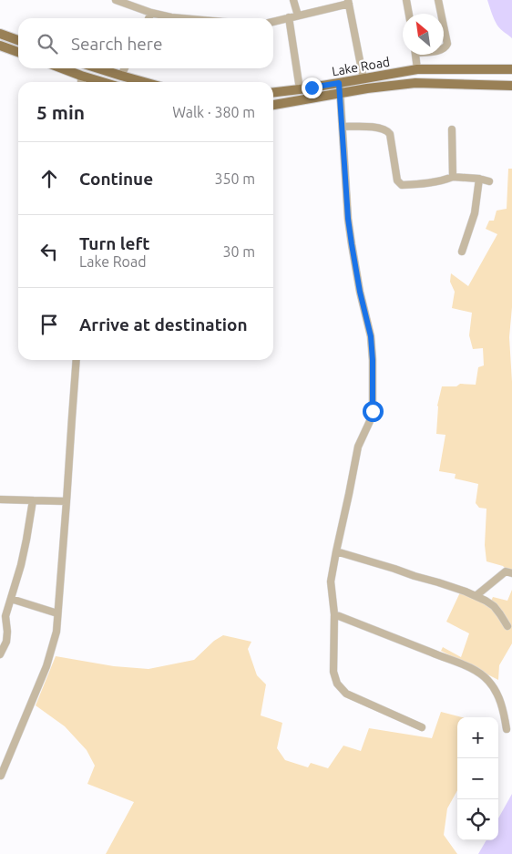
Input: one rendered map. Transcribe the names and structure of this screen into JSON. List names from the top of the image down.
{
  "streets": {
    "main road": ["Lake Road"]
  },
  "north": "top left",
  "page": {
    "search": "Search here",
    "heading": ["5 min", "Walk · 380 m"],
    "list": [
      ["Continue", "350 m"],
      ["Turn left", "Lake Road", "30 m"],
      "Arrive at destination"
    ],
    "map_buttons": ["+", "−"]
  }
}
